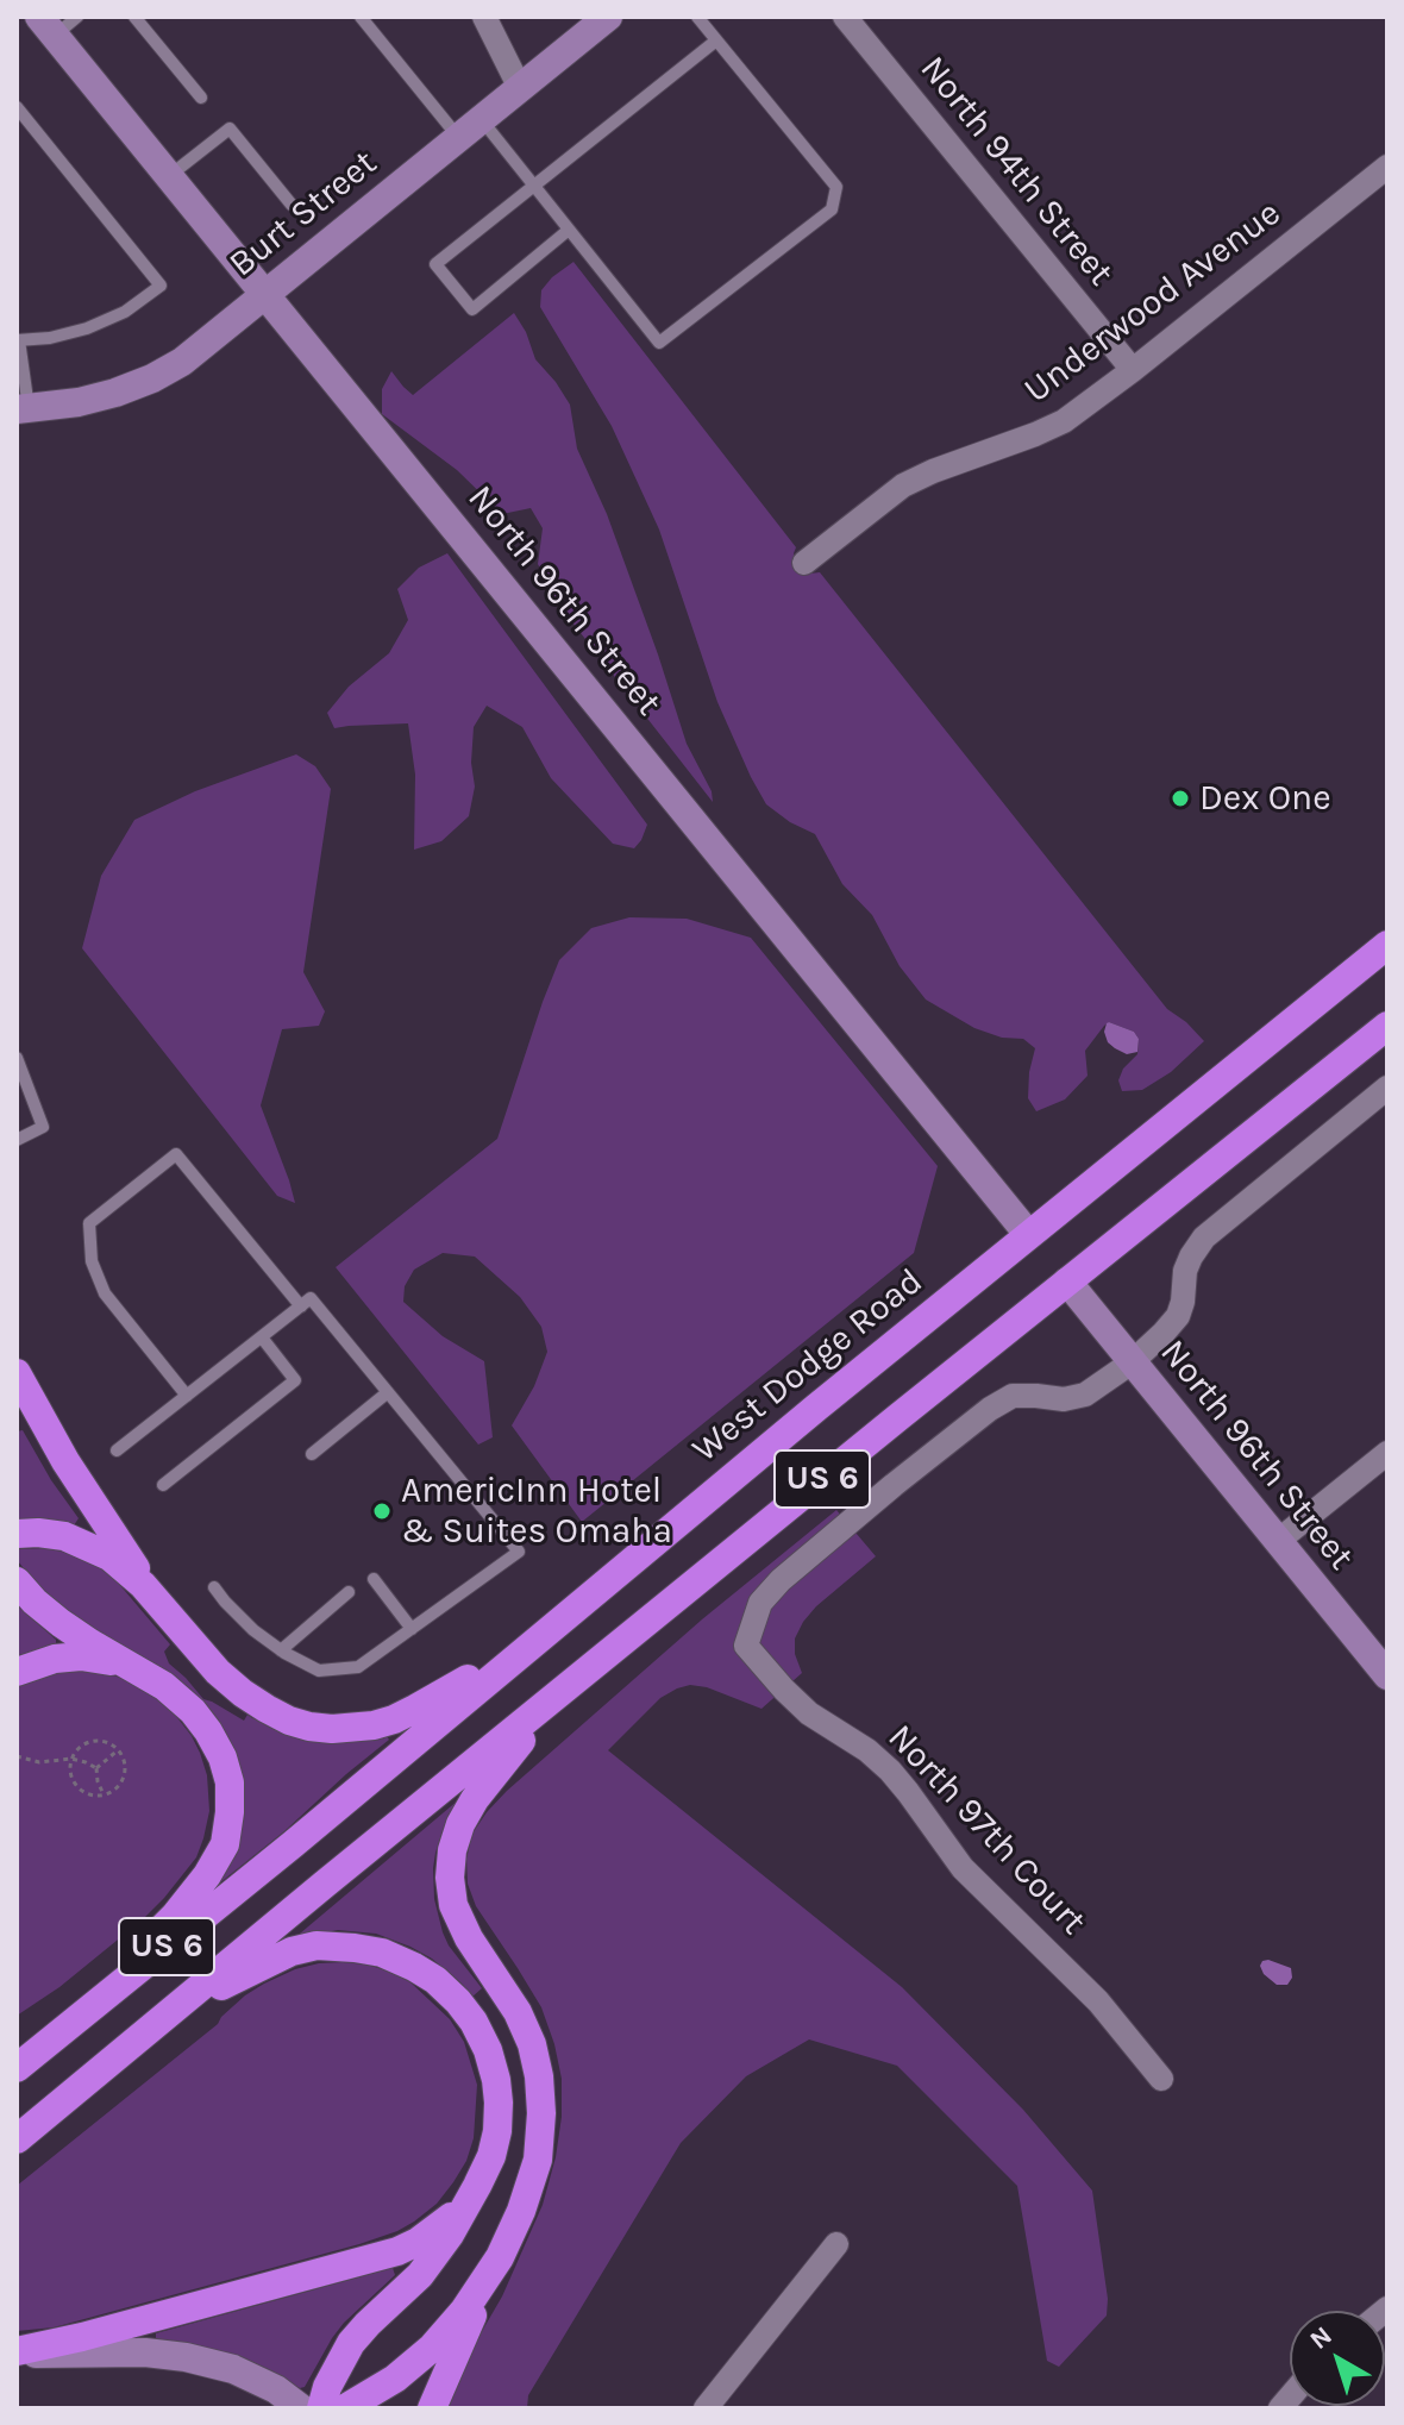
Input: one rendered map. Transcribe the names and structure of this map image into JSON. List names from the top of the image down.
{
  "streets": {
    "highway": ["West Dodge Road", "US 6"],
    "street": [
      "North 94th Street",
      "Burt Street",
      "Underwood Avenue",
      "North 96th Street",
      "North 97th Court"
    ]
  },
  "crossings": [
    ["North 94th Street", "Underwood Avenue"],
    ["Burt Street", "North 96th Street"],
    ["North 96th Street", "West Dodge Road"],
    ["North 96th Street", "US 6"],
    ["North 96th Street", "North 97th Court"]
  ],
  "places": ["Dex One", "AmericInn Hotel & Suites Omaha"],
  "north": "top left"
}
